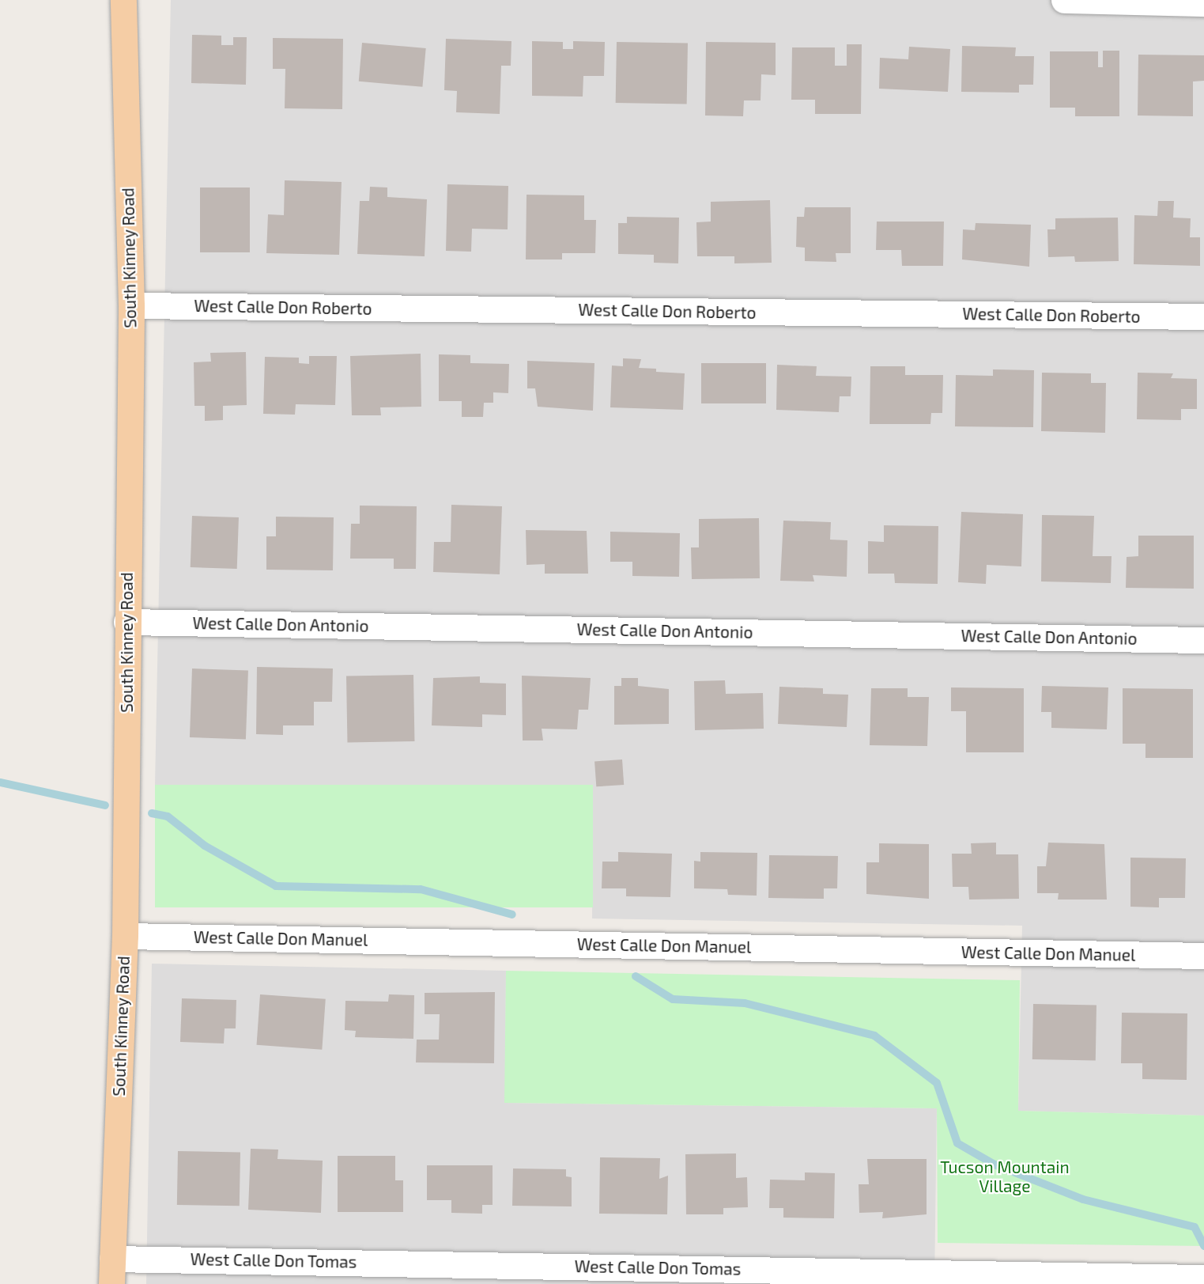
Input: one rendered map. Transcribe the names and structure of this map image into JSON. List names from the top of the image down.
{
  "streets": {
    "main road": ["South Kinney Road"],
    "street": [
      "West Calle Don Roberto",
      "West Calle Don Antonio",
      "West Calle Don Manuel",
      "West Calle Don Tomas"
    ]
  },
  "crossings": [
    ["South Kinney Road", "West Calle Don Roberto"],
    ["South Kinney Road", "West Calle Don Antonio"],
    ["South Kinney Road", "West Calle Don Manuel"],
    ["South Kinney Road", "West Calle Don Tomas"]
  ],
  "parks": ["Tucson Mountain Village"]
}
